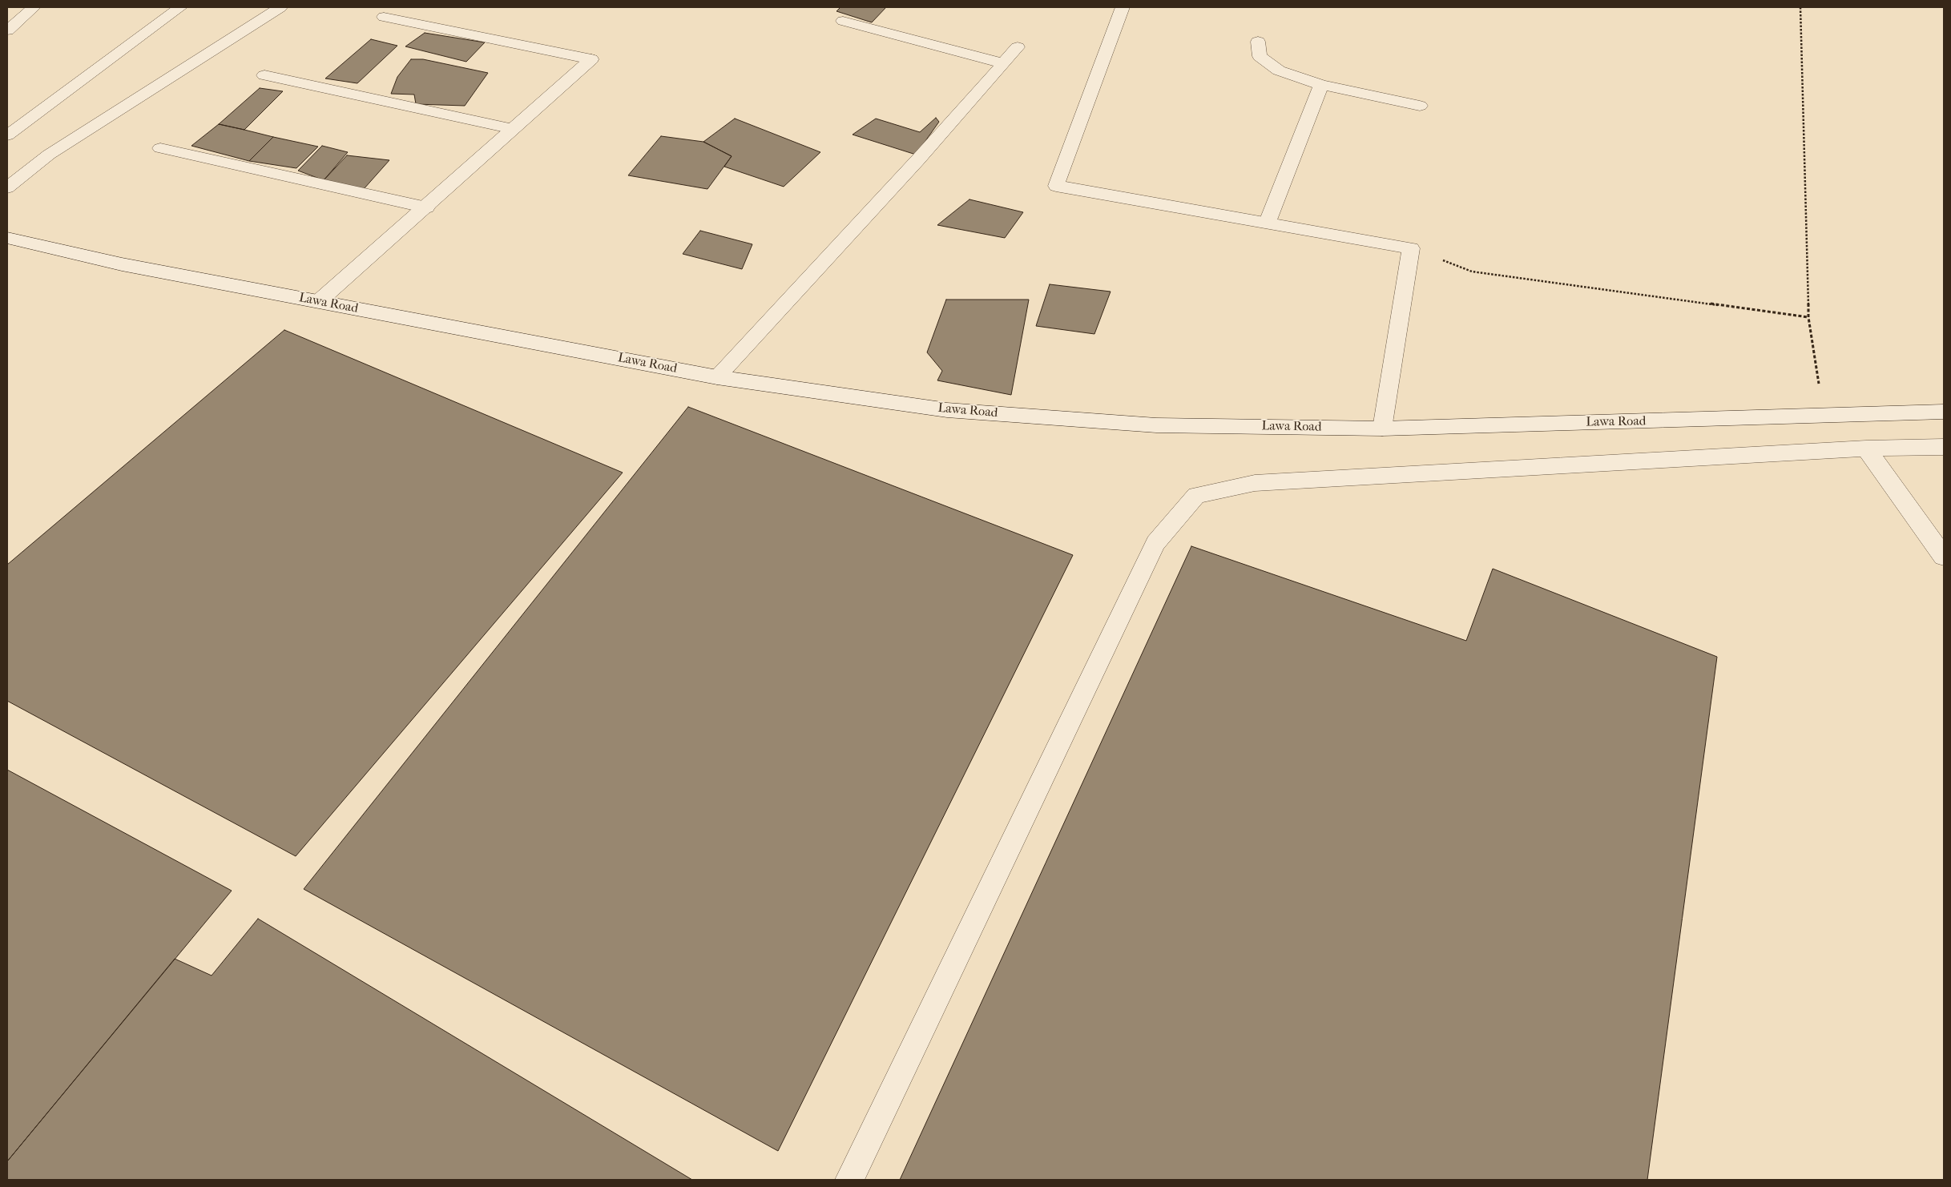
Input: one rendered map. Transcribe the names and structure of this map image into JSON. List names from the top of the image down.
{
  "streets": {
    "street": ["Lawa Road"]
  }
}
